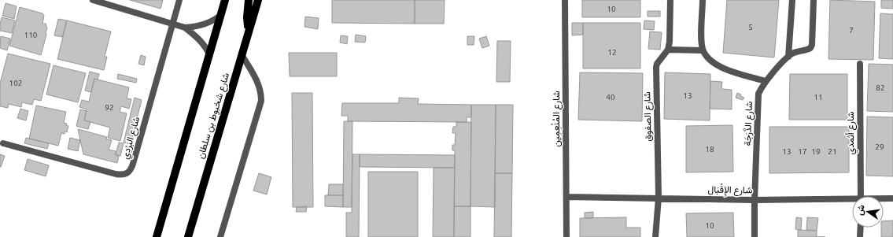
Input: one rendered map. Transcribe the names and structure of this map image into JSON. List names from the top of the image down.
{
  "streets": {
    "main road": ["شارع شخبوط بن سلطان"],
    "street": [
      "شارع الصفوق",
      "شارع المُنْعِمِين",
      "شارع الدَّرَجَة",
      "شارع أثمدي",
      "شارع البَرْدِي",
      "شارع الإِقْبَال"
    ]
  },
  "crossings": [
    ["شارع الصفوق", "شارع الإِقْبَال"],
    ["شارع المُنْعِمِين", "شارع الإِقْبَال"],
    ["شارع الدَّرَجَة", "شارع الإِقْبَال"]
  ],
  "house_numbers": [
    "10",
    "5",
    "7",
    "110",
    "12",
    "102",
    "82",
    "13",
    "40",
    "11",
    "92",
    "29",
    "18",
    "13",
    "17",
    "19",
    "21",
    "10"
  ],
  "north": "left"
}
